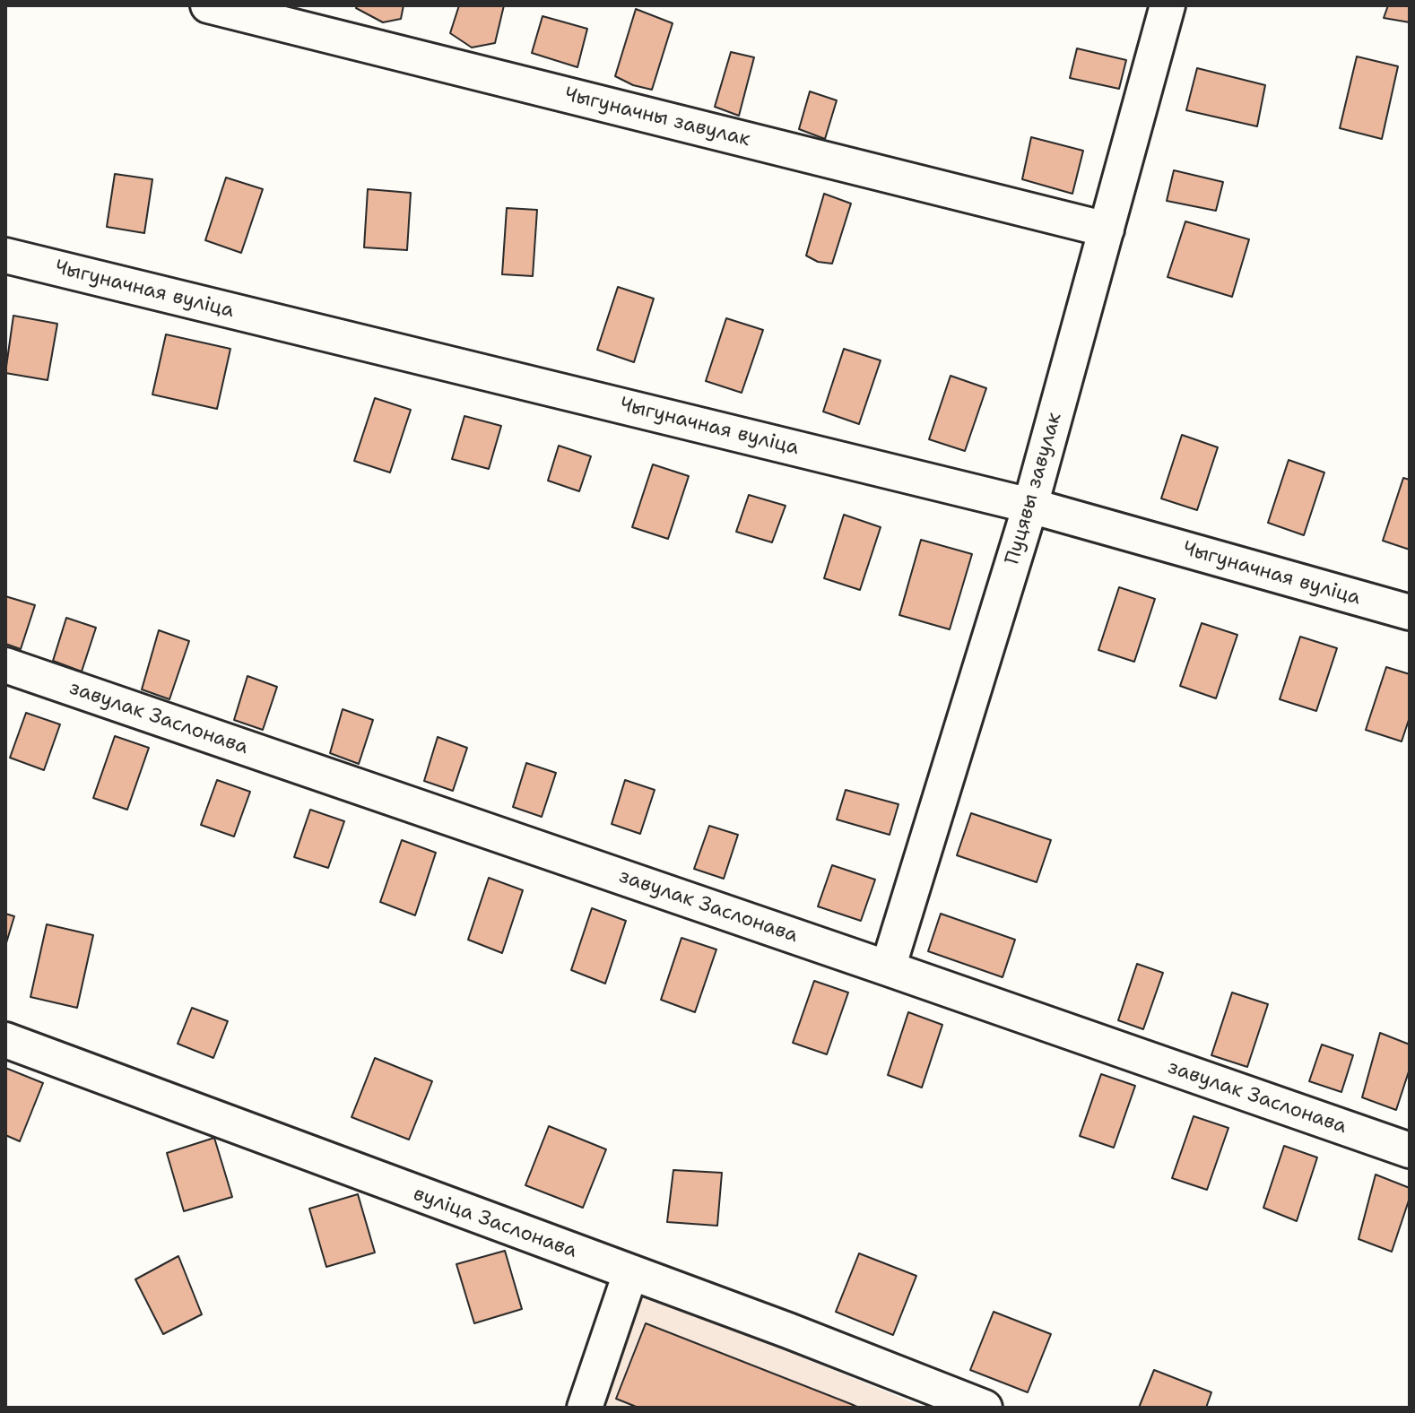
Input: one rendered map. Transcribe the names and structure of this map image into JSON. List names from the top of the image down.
{
  "streets": {
    "street": [
      "Чыгуначны завулак",
      "Чыгуначная вуліца",
      "Пуцявы завулак",
      "завулак Заслонава",
      "вуліца Заслонава"
    ]
  },
  "crossings": [
    ["Чыгуначны завулак", "Пуцявы завулак"],
    ["Чыгуначная вуліца", "Пуцявы завулак"],
    ["Пуцявы завулак", "завулак Заслонава"]
  ]
}
